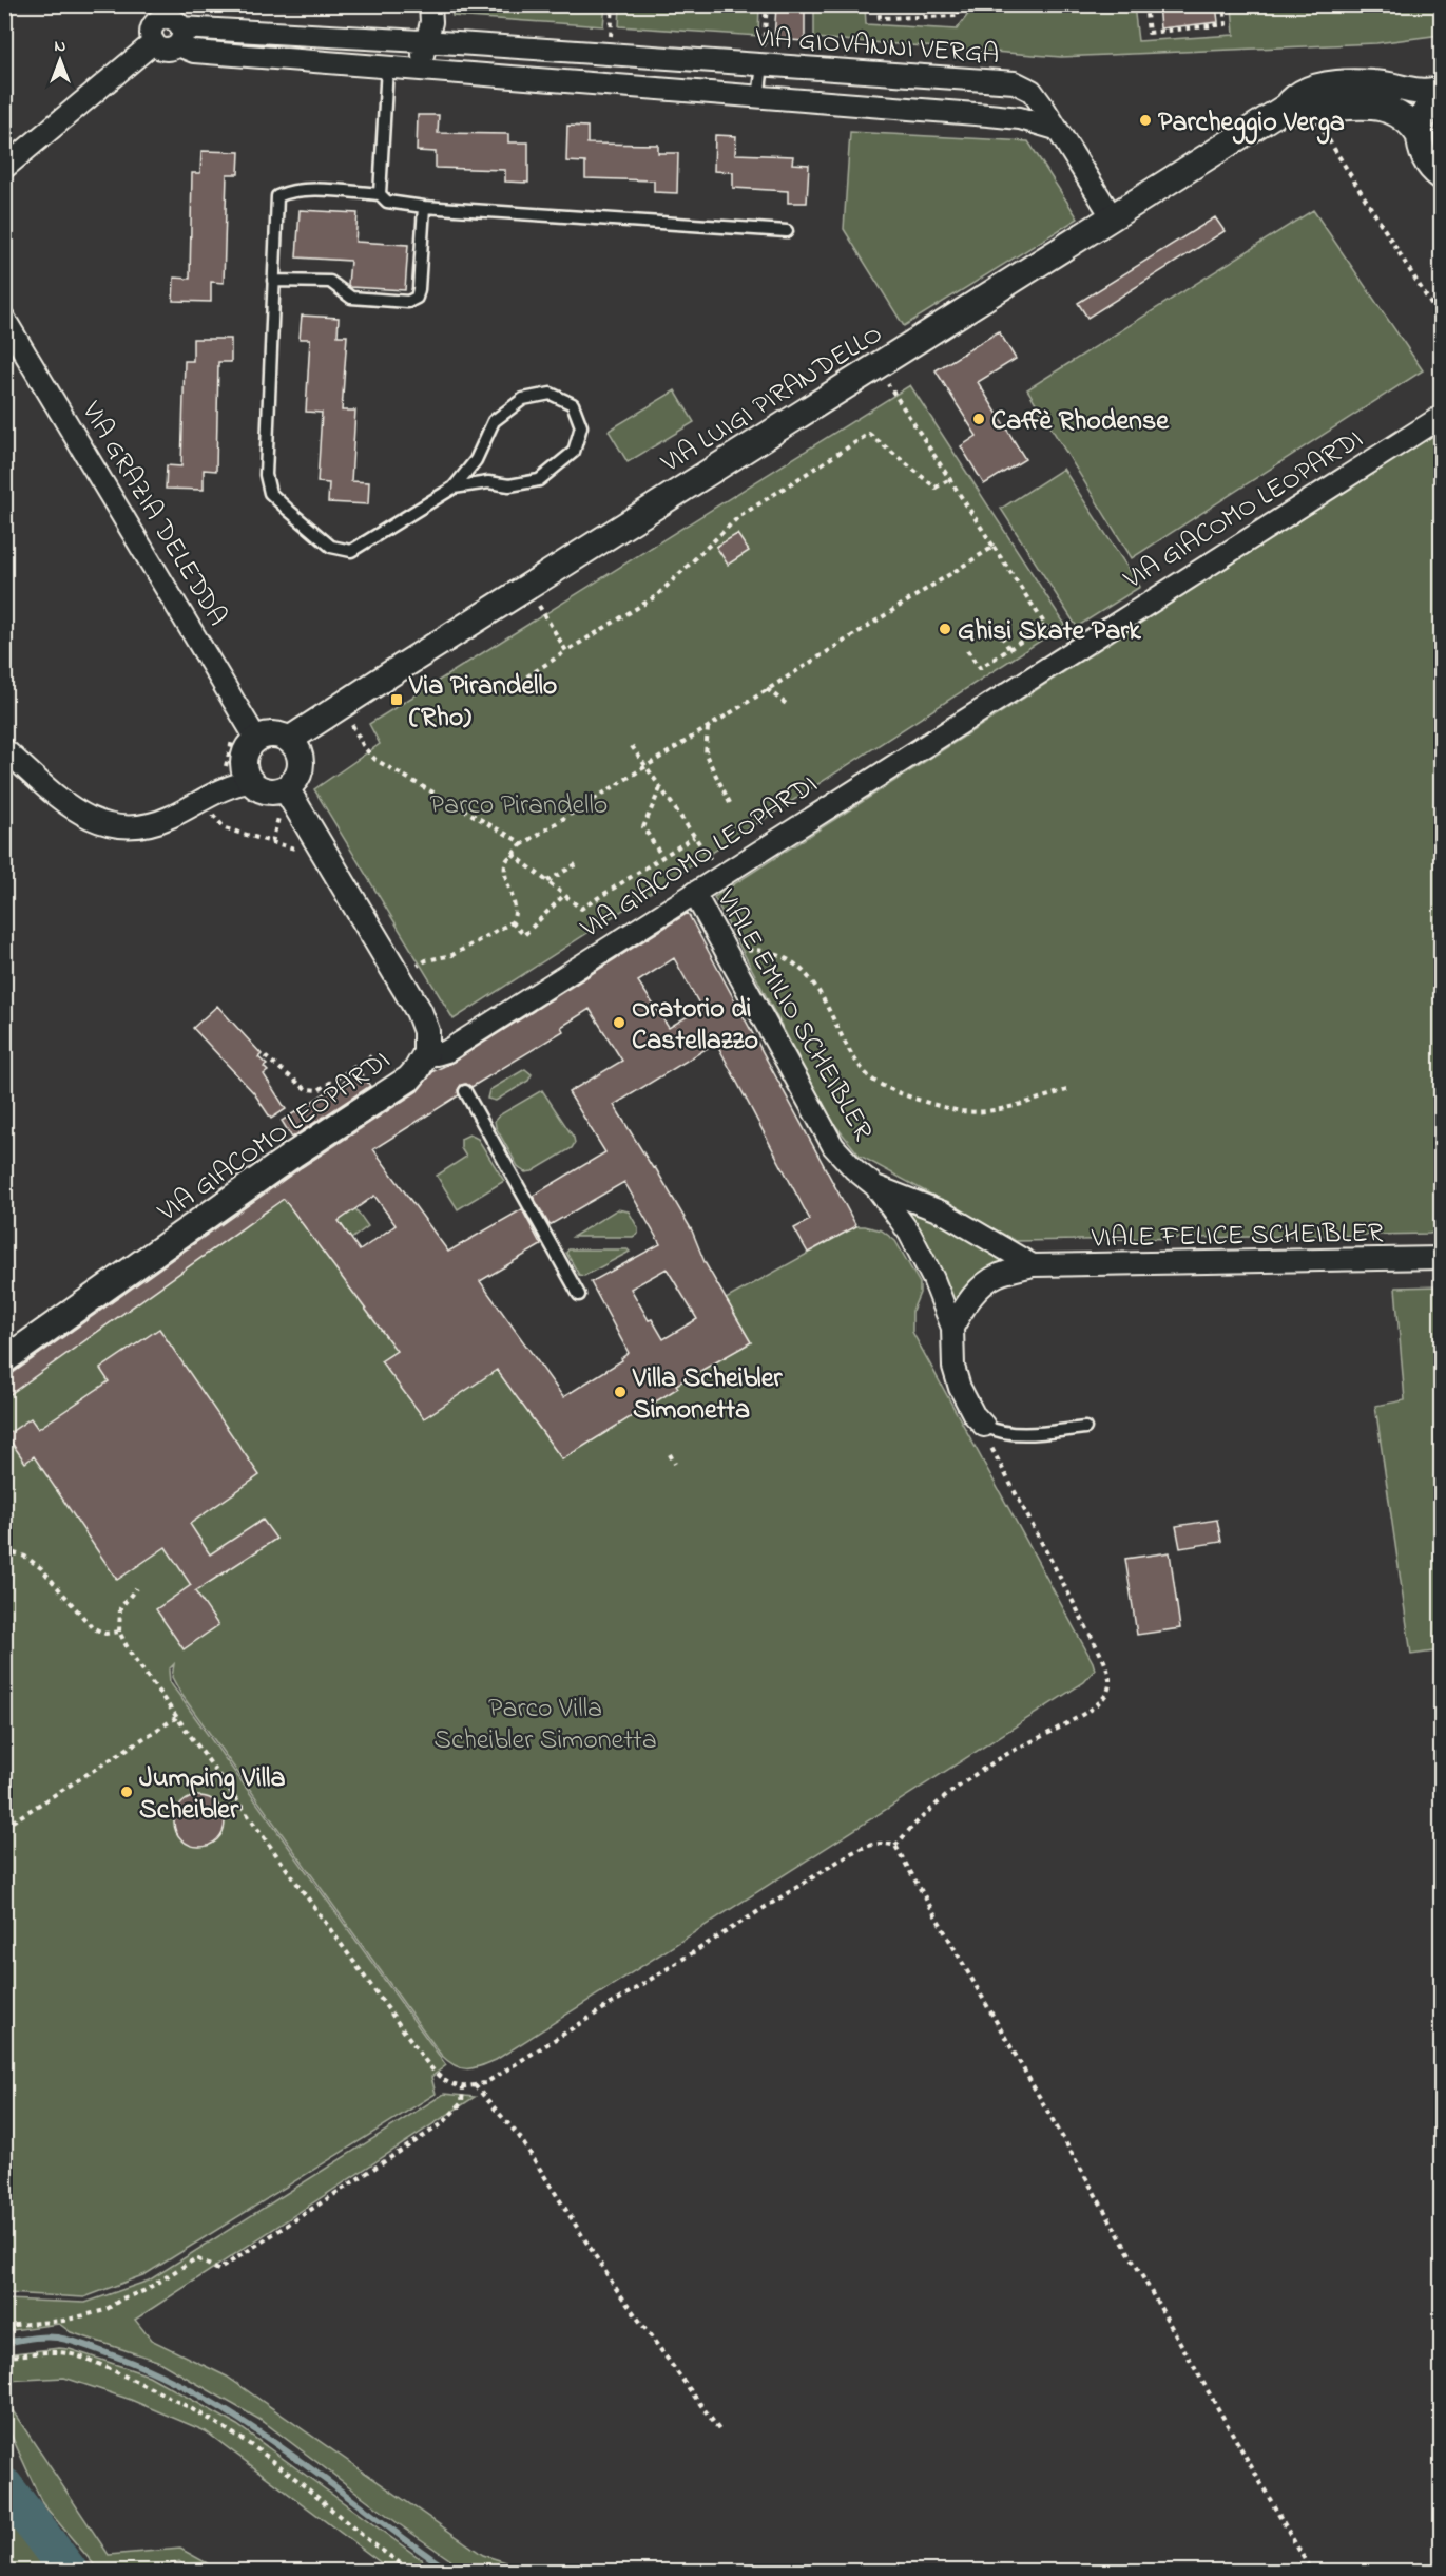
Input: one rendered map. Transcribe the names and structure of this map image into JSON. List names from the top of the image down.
{
  "streets": {
    "street": [
      "VIA GIOVANNI VERGA",
      "VIA LUIGI PIRANDELLO",
      "VIA GIACOMO LEOPARDI",
      "VIA GRAZIA DELEDDA",
      "VIALE EMILIO SCHEIBLER",
      "VIALE FELICE SCHEIBLER"
    ]
  },
  "crossings": [
    ["VIA GIOVANNI VERGA", "VIA LUIGI PIRANDELLO"],
    ["VIA LUIGI PIRANDELLO", "VIA GRAZIA DELEDDA"],
    ["VIA GIACOMO LEOPARDI", "VIALE EMILIO SCHEIBLER"],
    ["VIALE EMILIO SCHEIBLER", "VIALE FELICE SCHEIBLER"]
  ],
  "parks": ["Parco Pirandello", "Parco Villa Scheibler Simonetta"],
  "places": {
    "other": [
      "Parcheggio Verga",
      "Caffè Rhodense",
      "Ghisi Skate Park",
      "Oratorio di Castellazzo",
      "Villa Scheibler Simonetta",
      "Jumping Villa Scheibler"
    ],
    "transit": ["Via Pirandello (Rho)"]
  },
  "north": "top"
}
